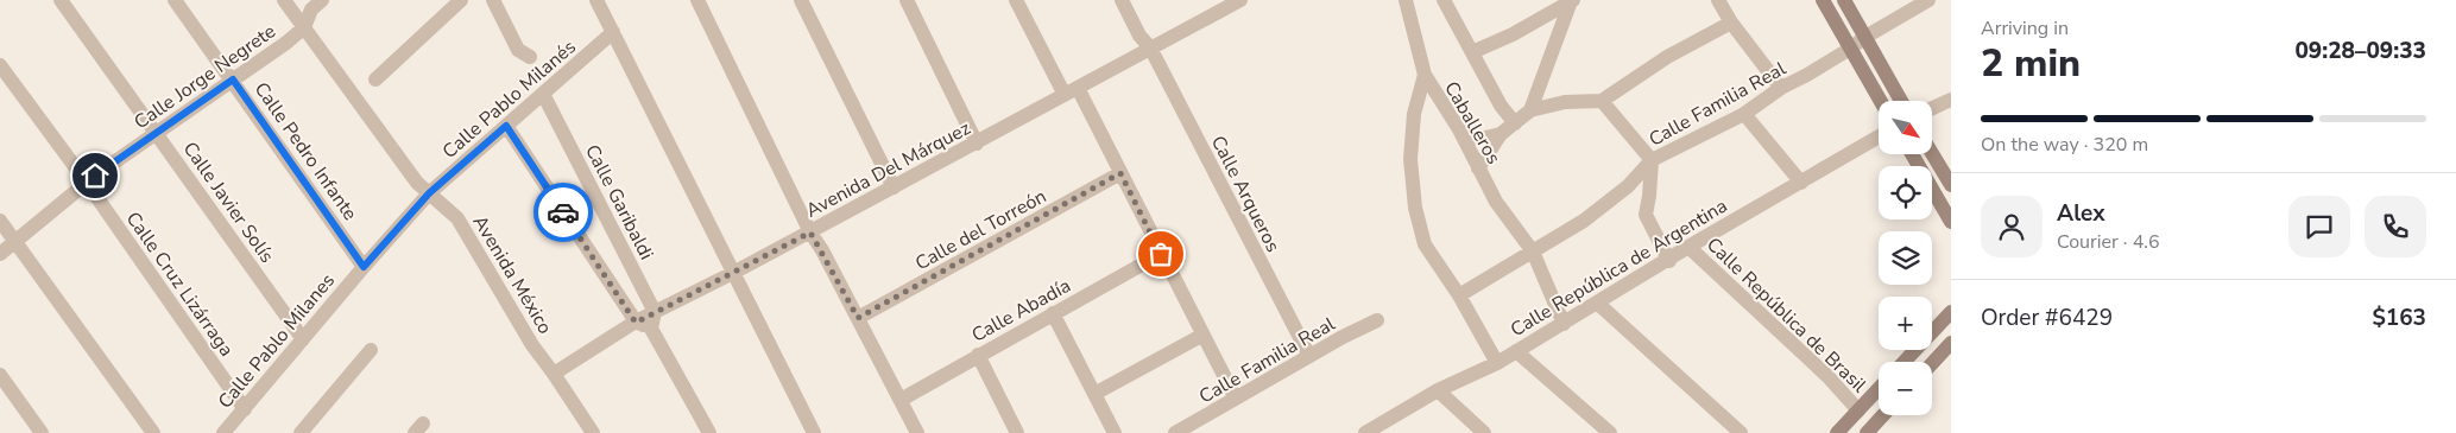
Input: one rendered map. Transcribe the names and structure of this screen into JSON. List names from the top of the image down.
{
  "streets": {
    "street": [
      "Calle Jorge Negrete",
      "Calle Pablo Milanés",
      "Calle Familia Real",
      "Caballeros",
      "Calle Pedro Infante",
      "Avenida Del Márquez",
      "Calle Arqueros",
      "Calle Javier Solís",
      "Calle Garibaldi",
      "Calle del Torreón",
      "Calle República de Argentina",
      "Avenida México",
      "Calle Cruz Lizárraga",
      "Calle Abadía",
      "Calle República de Brasil",
      "Calle Pablo Milanes"
    ]
  },
  "crossings": [
    ["Calle Jorge Negrete", "Calle Pedro Infante"],
    ["Calle Jorge Negrete", "Calle Javier Solís"],
    ["Calle Jorge Negrete", "Avenida México"],
    ["Calle Jorge Negrete", "Calle Cruz Lizárraga"],
    ["Calle Pablo Milanés", "Calle Garibaldi"],
    ["Calle Pablo Milanés", "Avenida México"],
    ["Calle Pablo Milanés", "Calle Pablo Milanes"],
    ["Calle Familia Real", "Caballeros"],
    ["Calle Familia Real", "Calle Arqueros"],
    ["Caballeros", "Calle República de Argentina"],
    ["Calle Pedro Infante", "Calle Pablo Milanes"],
    ["Avenida Del Márquez", "Calle Arqueros"],
    ["Avenida Del Márquez", "Calle Garibaldi"],
    ["Avenida Del Márquez", "Avenida México"],
    ["Calle Javier Solís", "Calle Pablo Milanes"],
    ["Calle República de Argentina", "Calle República de Brasil"],
    ["Avenida México", "Calle Pablo Milanes"],
    ["Calle Cruz Lizárraga", "Calle Pablo Milanes"]
  ],
  "north": "bottom right",
  "page": {
    "heading": ["2 min", "Arriving in", "09:28–09:33"],
    "panel": [
      "Alex",
      "Courier · 4.6",
      "Order #6429",
      "$163"
    ],
    "map_buttons": ["+", "−"],
    "bar": "On the way · 320 m"
  }
}
